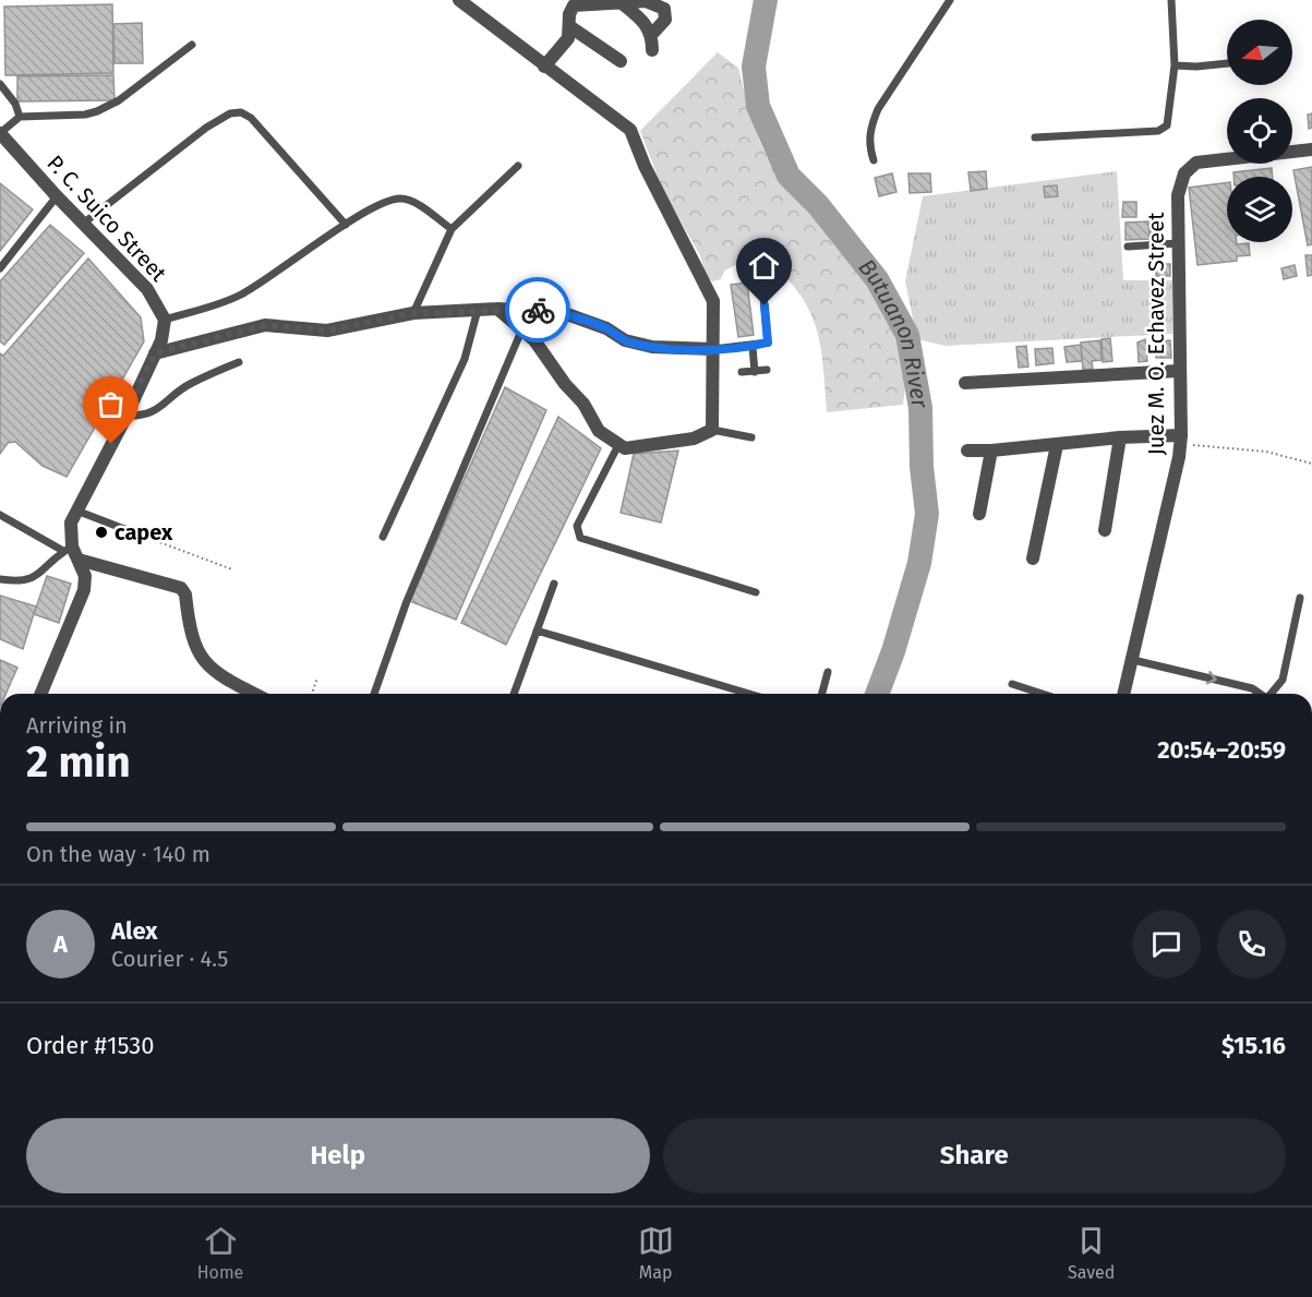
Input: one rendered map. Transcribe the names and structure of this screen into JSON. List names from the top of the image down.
{
  "streets": {
    "street": ["P. C. Suico Street", "Juez M. O. Echavez Street"]
  },
  "water": ["Butuanon River"],
  "places": ["capex"],
  "north": "left",
  "page": {
    "heading": ["2 min", "Arriving in", "20:54–20:59"],
    "panel": [
      "Alex",
      "Courier · 4.5",
      "Order #1530",
      "$15.16"
    ],
    "bar": "On the way · 140 m",
    "round": "A",
    "buttons": ["Help", "Share"],
    "tabs": ["Home", "Map", "Saved"]
  }
}
